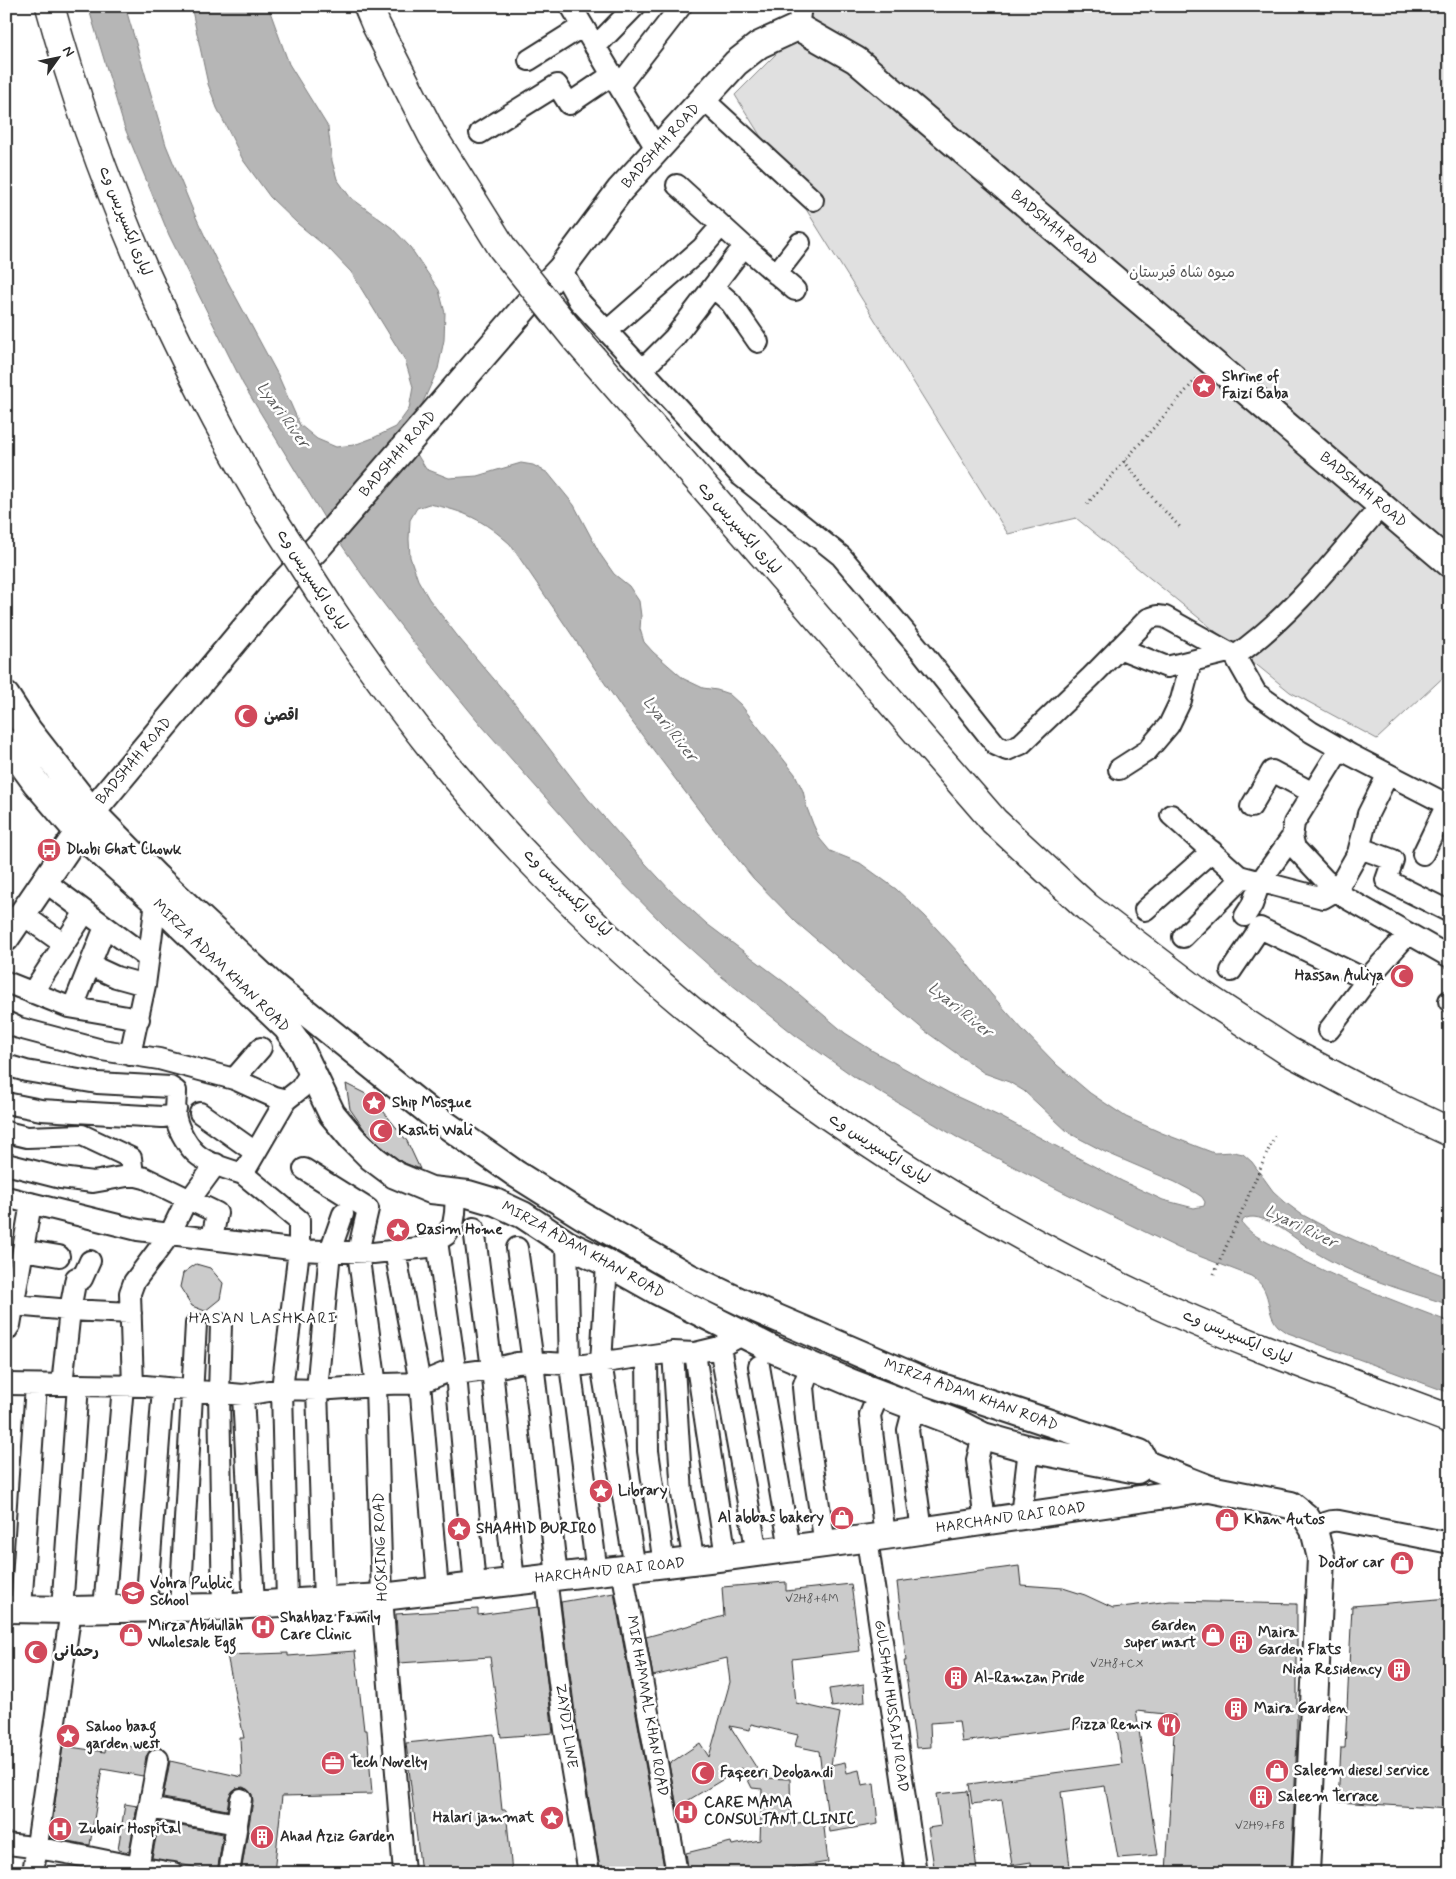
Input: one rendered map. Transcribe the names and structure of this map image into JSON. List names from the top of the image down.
{
  "streets": {
    "highway": ["لیاری ایکسپریس وے"],
    "main road": ["BADSHAH ROAD", "MIRZA ADAM KHAN ROAD", "HARCHAND RAI ROAD"],
    "street": [
      "HOSKING ROAD",
      "MIR HAMMAL KHAN ROAD",
      "GULSHAN HUSSAIN ROAD",
      "ZAYDI LINE"
    ]
  },
  "crossings": [
    ["BADSHAH ROAD", "MIRZA ADAM KHAN ROAD"],
    ["MIRZA ADAM KHAN ROAD", "HARCHAND RAI ROAD"],
    ["MIRZA ADAM KHAN ROAD", "GULSHAN HUSSAIN ROAD"],
    ["HARCHAND RAI ROAD", "HOSKING ROAD"],
    ["HARCHAND RAI ROAD", "MIR HAMMAL KHAN ROAD"],
    ["HARCHAND RAI ROAD", "GULSHAN HUSSAIN ROAD"],
    ["HARCHAND RAI ROAD", "ZAYDI LINE"]
  ],
  "districts": ["HASAN LASHKARI"],
  "water": ["Lyari River"],
  "parks": ["میوہ شاہ قبرستان"],
  "places": {
    "place": [
      "Shrine of Faizi Baba",
      "Ship Mosque",
      "Qasim Home",
      "Library",
      "SHAAHID BURIRO",
      "Sahoo baag garden west",
      "Halari jammat"
    ],
    "mosque": [
      "اقصیٰ",
      "Hassan Auliya",
      "Kashti Wali",
      "رحمانی",
      "Faqeeri Deobandi"
    ],
    "bus stop": ["Dhobi Ghat Chowk"],
    "shop": [
      "Al abbas bakery",
      "Khan Autos",
      "Doctor car",
      "Mirza Abdullah Wholesale Egg",
      "Garden super mart",
      "Saleem diesel service"
    ],
    "school or university": ["Vohra Public School"],
    "hospital": ["Shahbaz Family Care Clinic", "CARE MAMA CONSULTANT CLINIC", "Zubair Hospital"],
    "building": [
      "Maira Garden Flats",
      "Nida Residency",
      "Al-Ramzan Pride",
      "Maira Garden",
      "Saleem Terrace",
      "Ahad Aziz Garden"
    ],
    "restaurant": ["Pizza Remix"],
    "office": ["Tech Novelty"]
  },
  "house_numbers": ["V2H8+4M", "V2H8+CX", "V2H9+F8"],
  "north": "top right"
}
